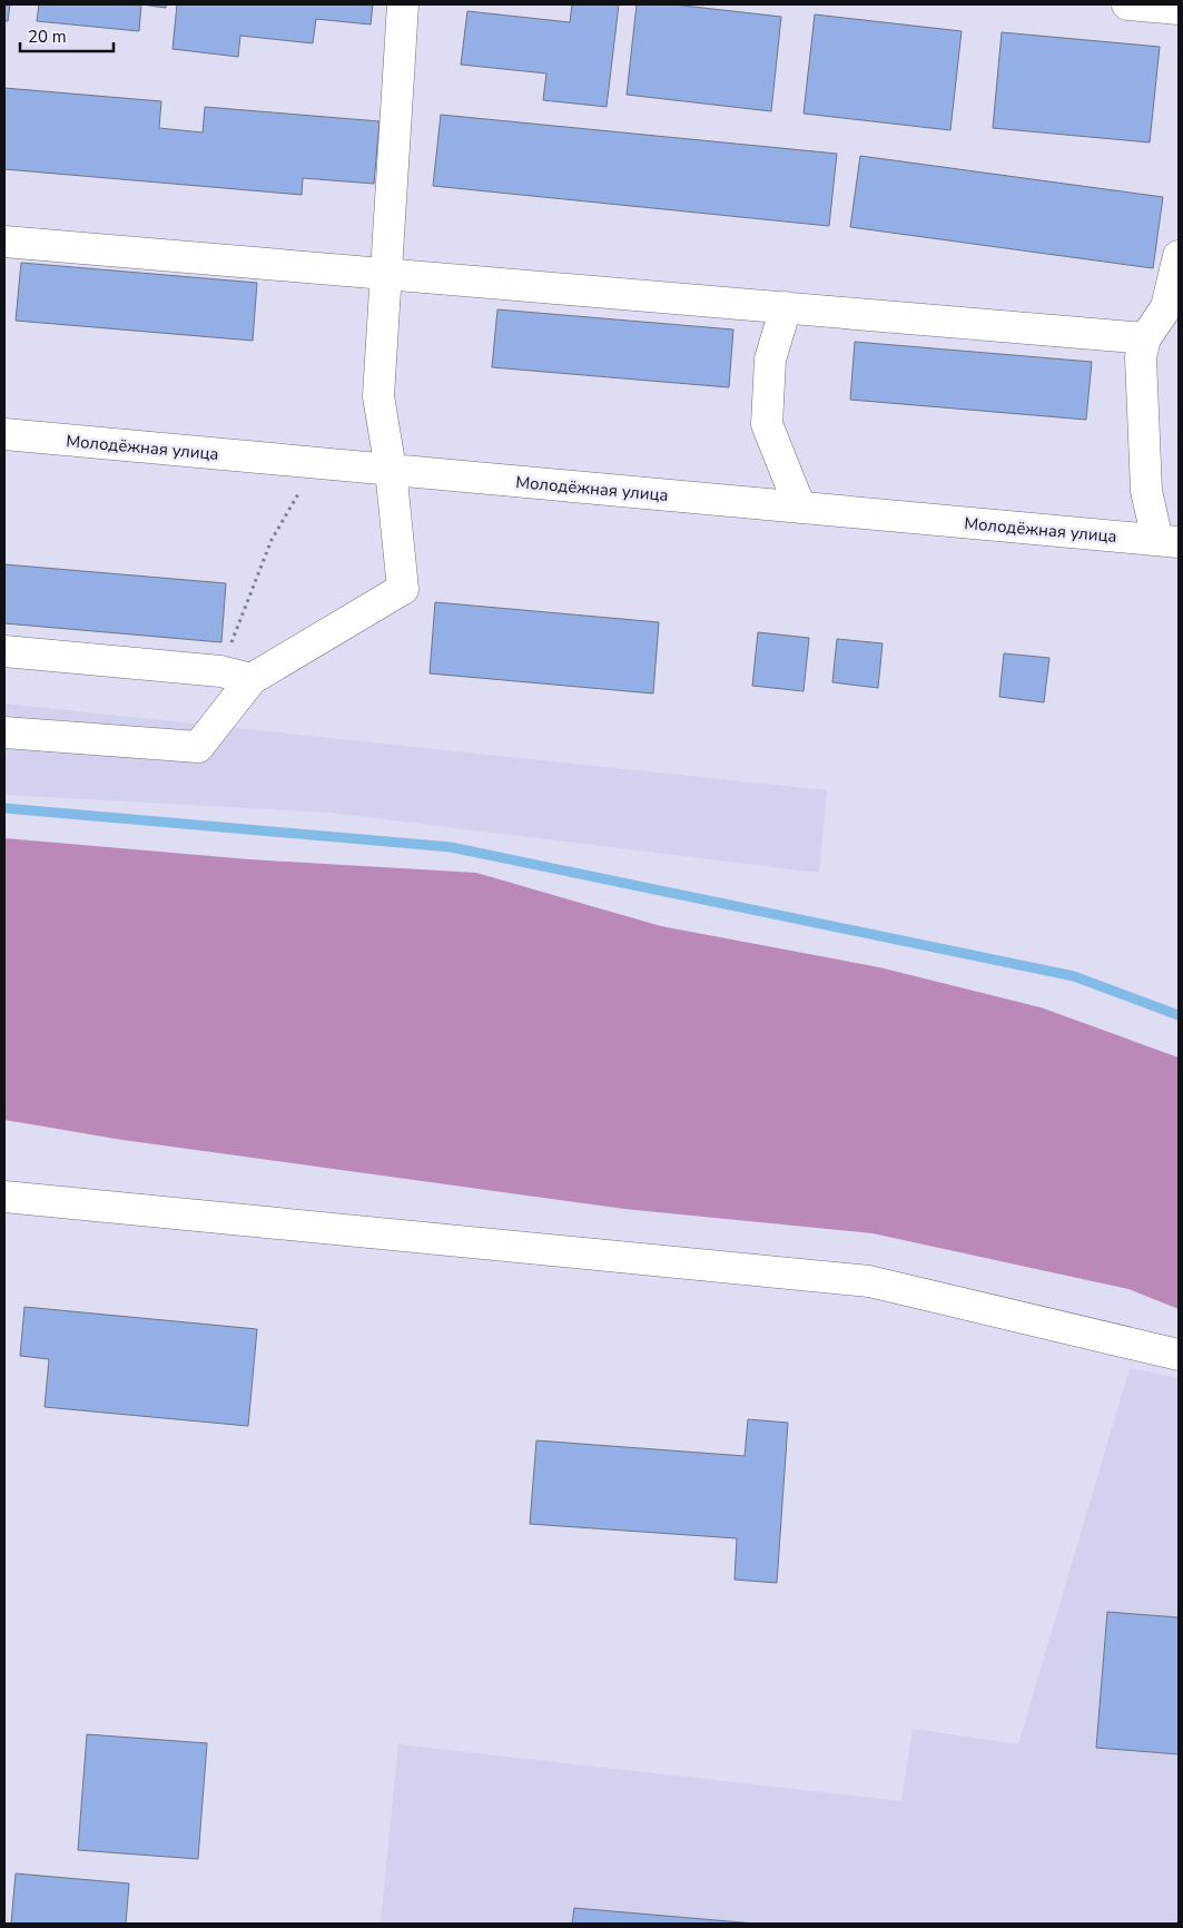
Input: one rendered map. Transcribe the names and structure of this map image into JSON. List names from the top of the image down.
{
  "streets": {
    "street": ["Молодёжная улица"]
  },
  "scale_bar": "20 m"
}
